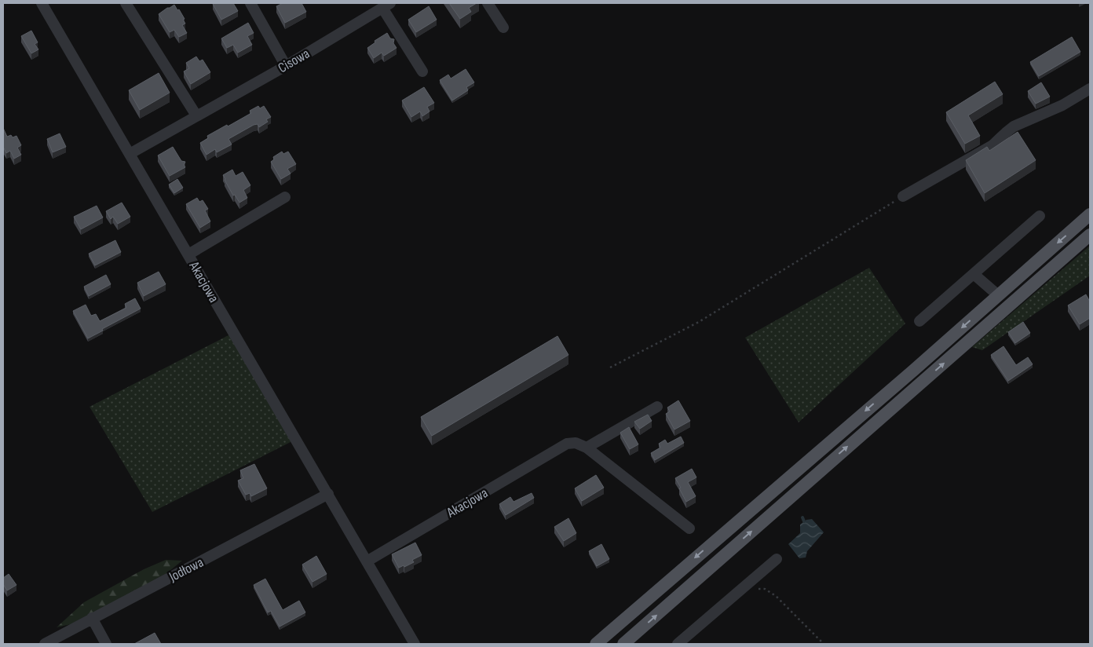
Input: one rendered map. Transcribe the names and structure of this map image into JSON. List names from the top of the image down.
{
  "streets": {
    "street": ["Cisowa", "Akacjowa", "Jodłowa"]
  },
  "crossings": [
    ["Cisowa", "Akacjowa"],
    ["Akacjowa", "Jodłowa"]
  ]
}
